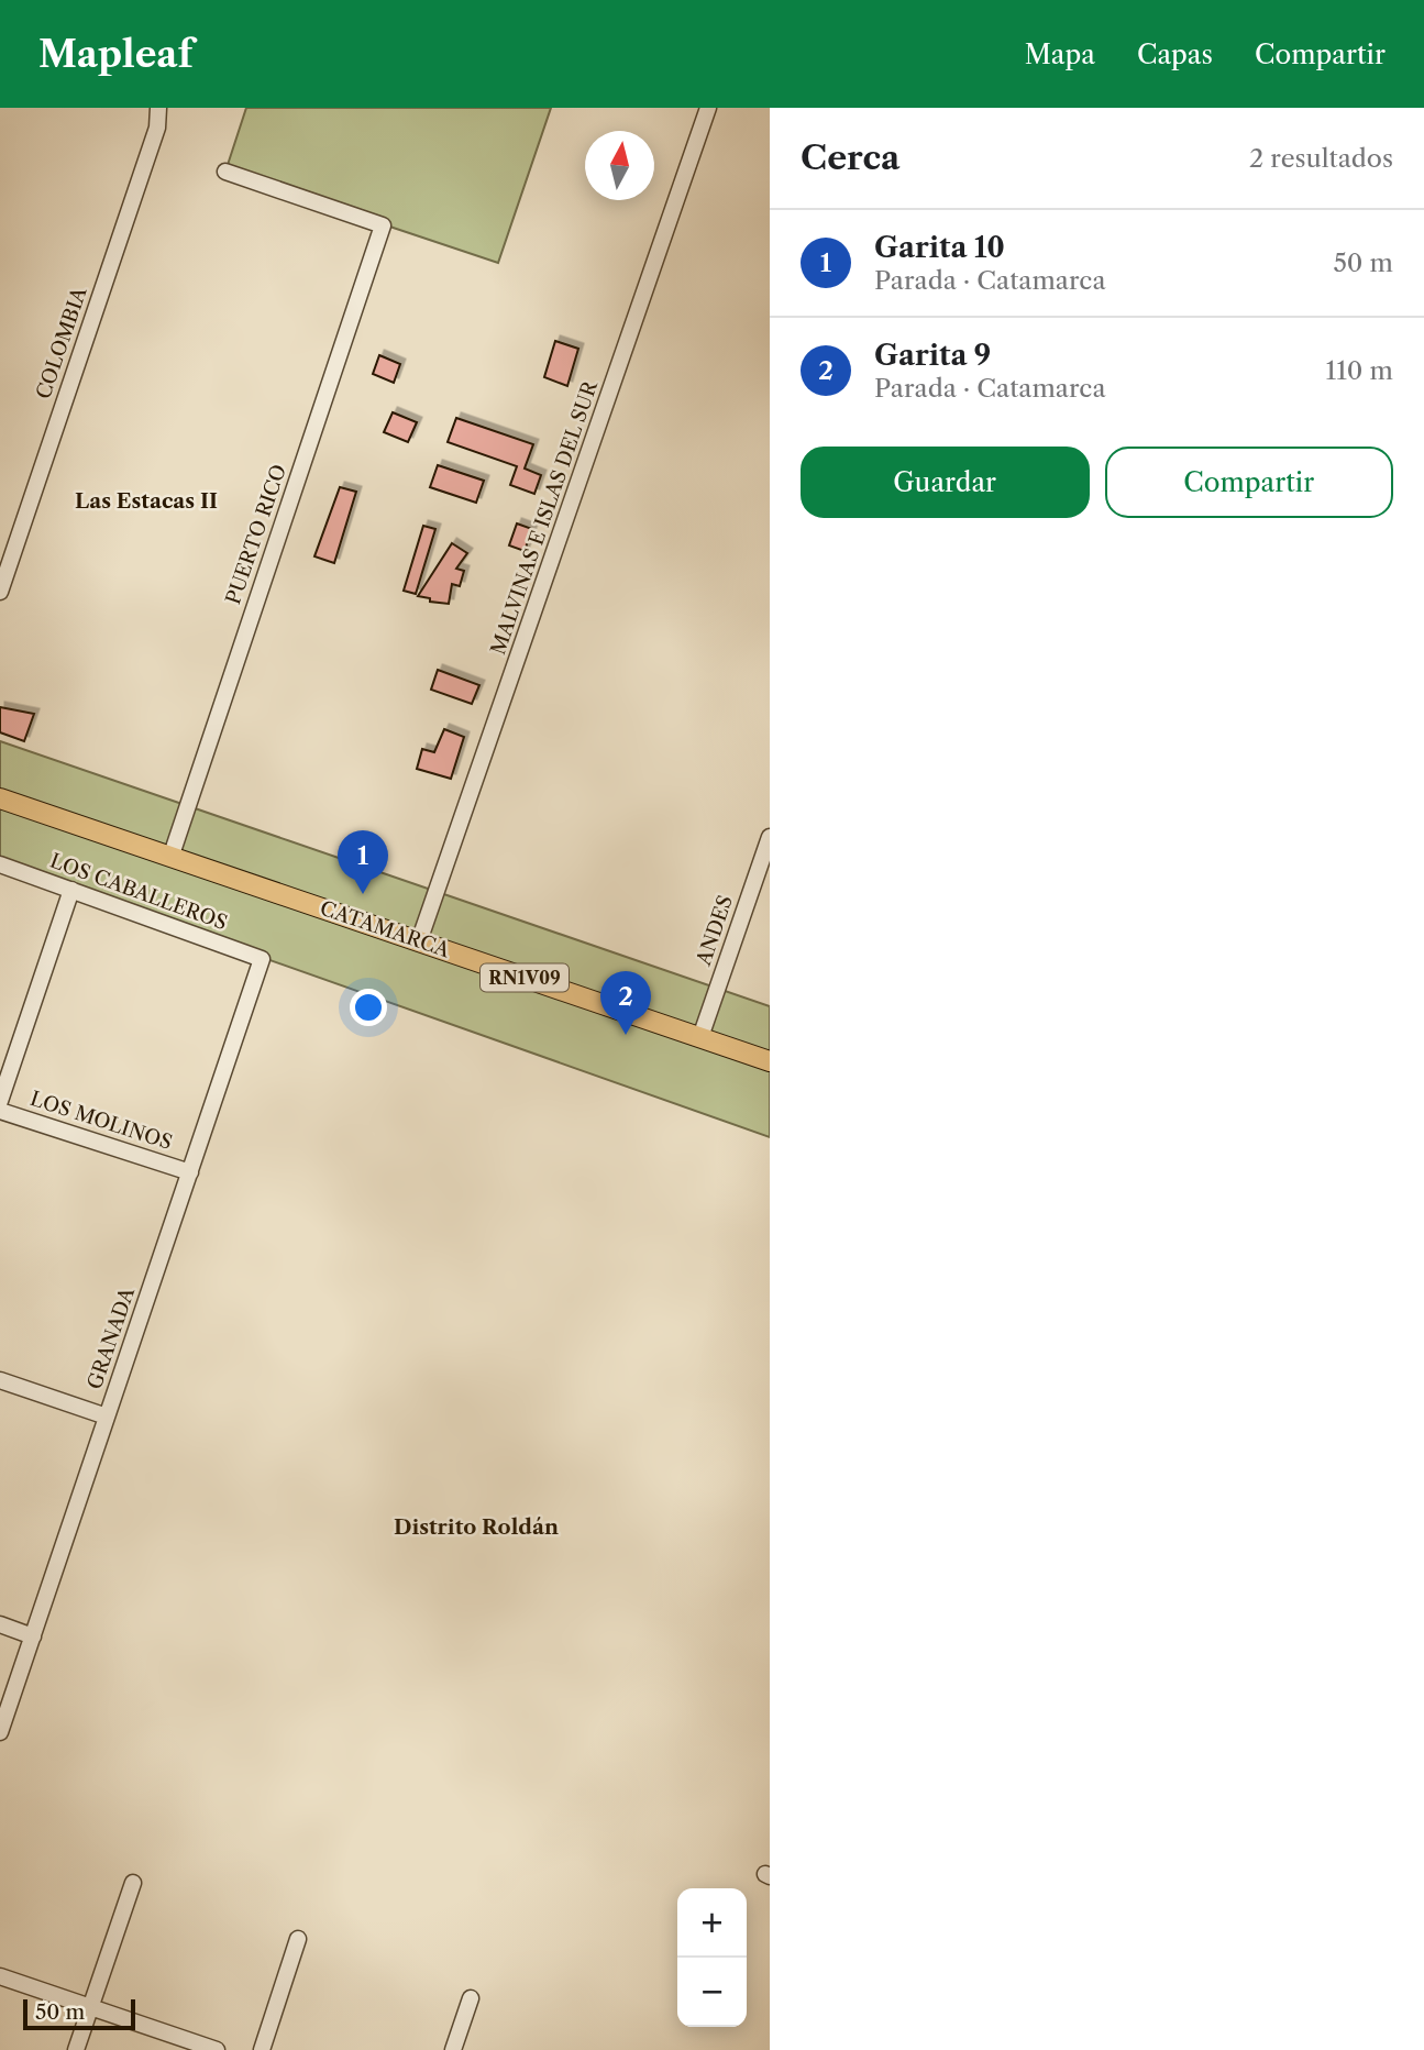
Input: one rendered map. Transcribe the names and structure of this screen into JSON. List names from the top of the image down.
{
  "streets": {
    "main road": ["CATAMARCA", "RN1V09"],
    "street": [
      "COLOMBIA",
      "MALVINAS E ISLAS DEL SUR",
      "PUERTO RICO",
      "LOS CABALLEROS",
      "ANDES",
      "LOS MOLINOS",
      "GRANADA"
    ]
  },
  "crossings": [
    ["MALVINAS E ISLAS DEL SUR", "CATAMARCA"],
    ["PUERTO RICO", "CATAMARCA"],
    ["LOS CABALLEROS", "GRANADA"],
    ["CATAMARCA", "ANDES"],
    ["LOS MOLINOS", "GRANADA"]
  ],
  "districts": ["Las Estacas II", "Distrito Roldán"],
  "scale_bar": "50 m",
  "north": "top",
  "page": {
    "header": "Mapleaf",
    "nav": ["Mapa", "Capas", "Compartir"],
    "heading": ["Cerca", "2 resultados"],
    "list": [
      {
        "mark": "1",
        "name": "Garita 10",
        "note": "Parada · Catamarca",
        "value": "50 m"
      },
      {
        "mark": "2",
        "name": "Garita 9",
        "note": "Parada · Catamarca",
        "value": "110 m"
      }
    ],
    "buttons": ["Guardar", "Compartir"],
    "pins": ["1", "2"],
    "map_buttons": ["+", "−"],
    "scale": "50 m"
  }
}
